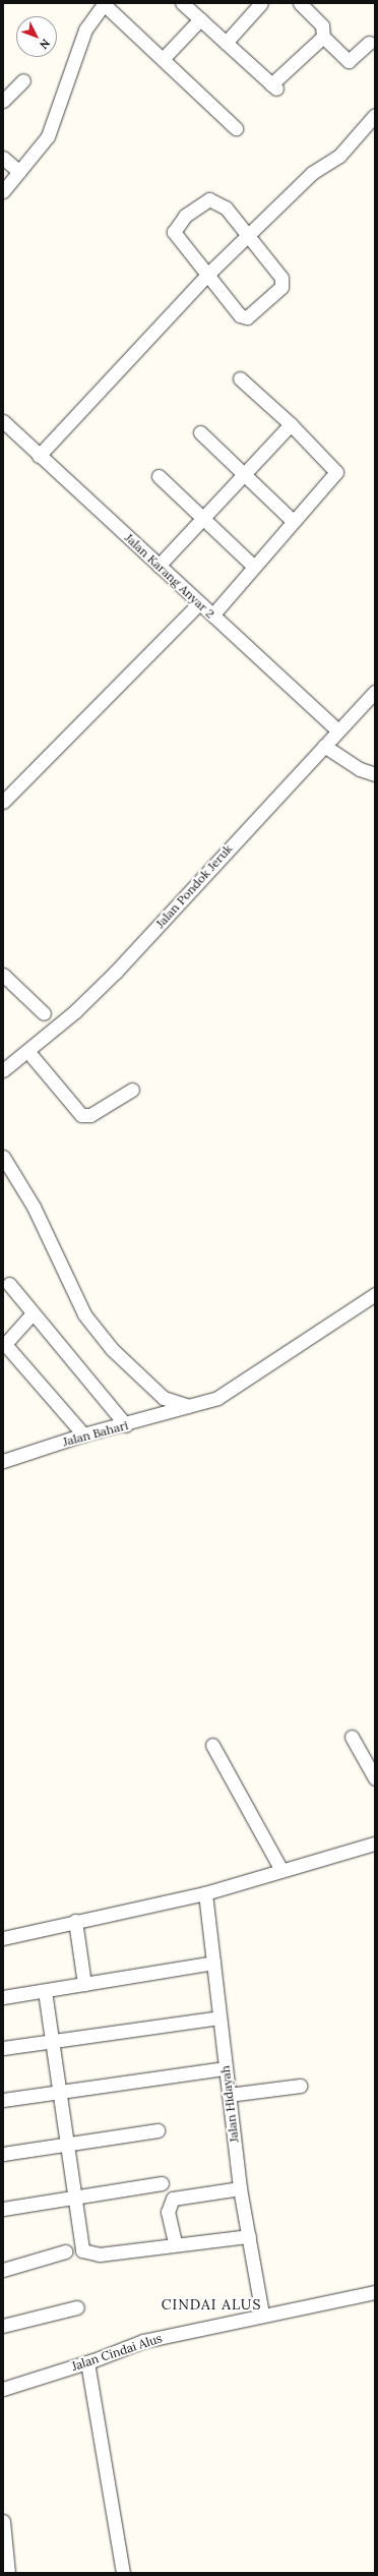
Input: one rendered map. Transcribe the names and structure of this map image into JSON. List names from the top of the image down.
{
  "streets": {
    "street": [
      "Jalan Karang Anyar 2",
      "Jalan Pondok Jeruk",
      "Jalan Bahari",
      "Jalan Hidayah",
      "Jalan Cindai Alus"
    ]
  },
  "crossings": [
    ["Jalan Karang Anyar 2", "Jalan Pondok Jeruk"],
    ["Jalan Hidayah", "Jalan Cindai Alus"]
  ],
  "districts": ["CINDAI ALUS"],
  "north": "bottom right"
}
